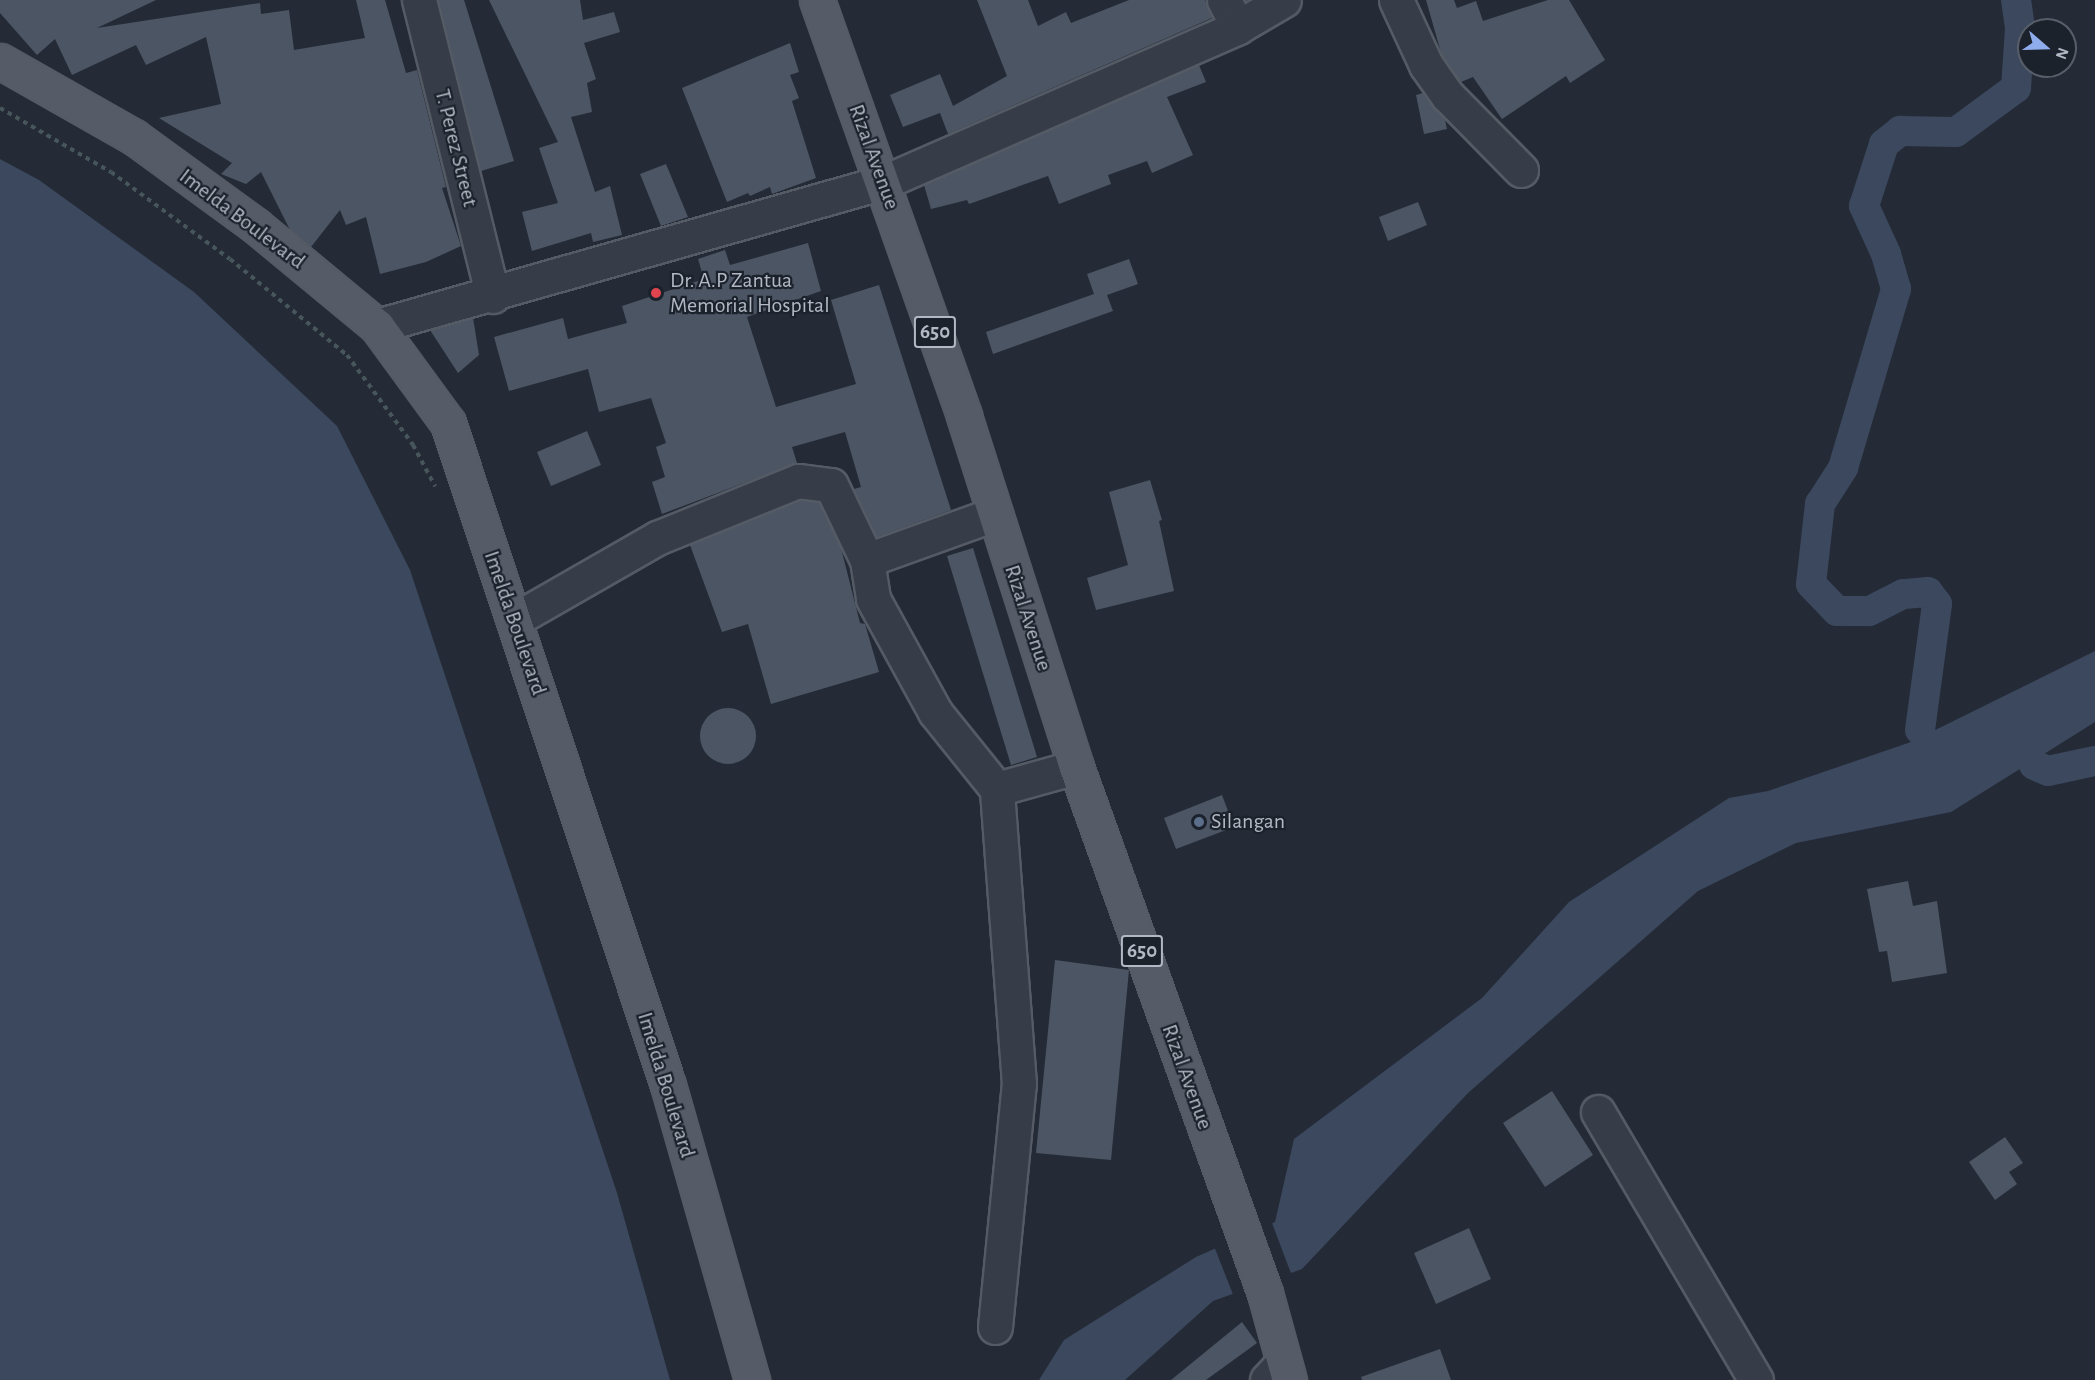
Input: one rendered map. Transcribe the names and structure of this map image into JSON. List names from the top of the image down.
{
  "streets": {
    "main road": ["Rizal Avenue", "Imelda Boulevard", "650"],
    "street": ["T. Perez Street"]
  },
  "places": ["Dr. A.P Zantua Memorial Hospital", "Silangan"],
  "north": "right"
}
